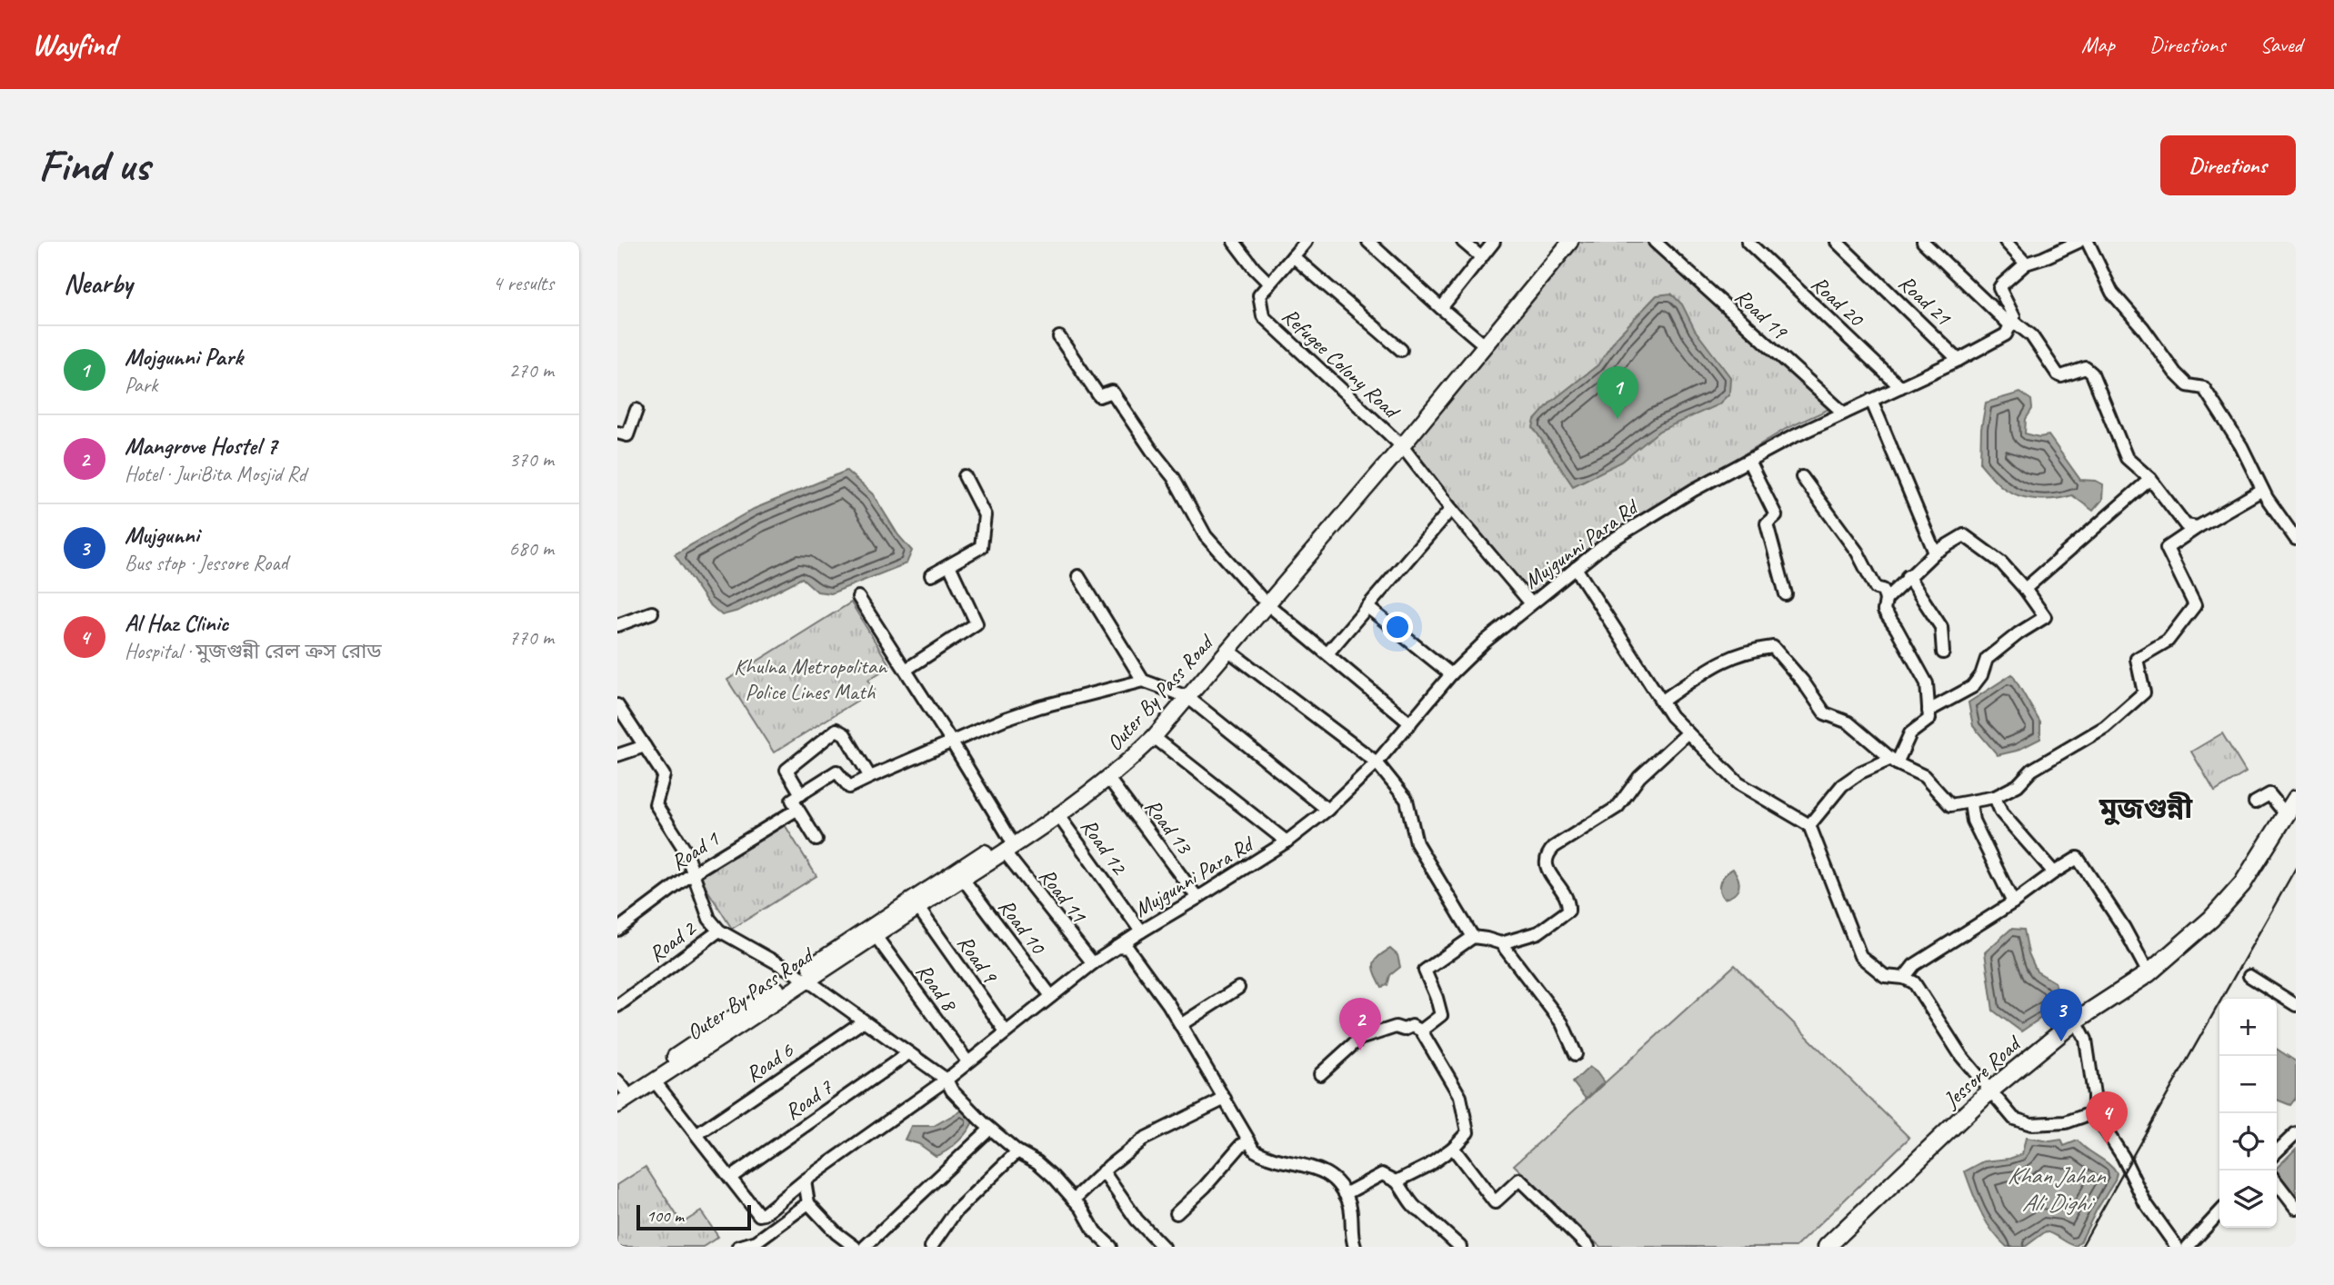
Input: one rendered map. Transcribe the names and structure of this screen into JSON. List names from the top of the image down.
{
  "streets": {
    "highway": ["Jessore Road"],
    "main road": ["Outer By Pass Road"],
    "street": [
      "Road 21",
      "Road 20",
      "Road 19",
      "Refugee Colony Road",
      "Mujgunni Para Rd",
      "Road 13",
      "Road 12",
      "Road 1",
      "Road 11",
      "Road 10",
      "Road 2",
      "Road 9",
      "Road 8",
      "Road 6",
      "Road 7"
    ]
  },
  "crossings": [
    ["Road 21", "Mujgunni Para Rd"],
    ["Road 20", "Mujgunni Para Rd"],
    ["Road 19", "Mujgunni Para Rd"],
    ["Refugee Colony Road", "Outer By Pass Road"],
    ["Mujgunni Para Rd", "Road 13"],
    ["Mujgunni Para Rd", "Road 12"],
    ["Mujgunni Para Rd", "Road 11"],
    ["Mujgunni Para Rd", "Road 10"],
    ["Mujgunni Para Rd", "Road 9"],
    ["Mujgunni Para Rd", "Road 8"],
    ["Mujgunni Para Rd", "Road 7"],
    ["Outer By Pass Road", "Road 13"],
    ["Outer By Pass Road", "Road 12"],
    ["Outer By Pass Road", "Road 11"],
    ["Outer By Pass Road", "Road 10"],
    ["Outer By Pass Road", "Road 9"],
    ["Outer By Pass Road", "Road 8"]
  ],
  "districts": ["মুজগুন্নী"],
  "water": ["Khan Jahan Ali Dighi"],
  "parks": ["Khulna Metropolitan Police Lines Math"],
  "scale_bar": "100 m",
  "page": {
    "header": "Wayfind",
    "nav": ["Map", "Directions", "Saved"],
    "buttons": "Directions",
    "title": "Find us",
    "heading": ["Nearby", "4 results"],
    "list": [
      {
        "mark": "1",
        "name": "Mojgunni Park",
        "note": "Park",
        "value": "270 m"
      },
      {
        "mark": "2",
        "name": "Mangrove Hostel 7",
        "note": "Hotel · JuriBita Mosjid Rd",
        "value": "370 m"
      },
      {
        "mark": "3",
        "name": "Mujgunni",
        "note": "Bus stop · Jessore Road",
        "value": "680 m"
      },
      {
        "mark": "4",
        "name": "Al Haz Clinic",
        "note": "Hospital · মুজগুন্নী রেল ক্রস রোড",
        "value": "770 m"
      }
    ],
    "pins": [
      "1",
      "3",
      "2",
      "4"
    ],
    "map_buttons": ["+", "−"],
    "scale": "100 m"
  }
}
